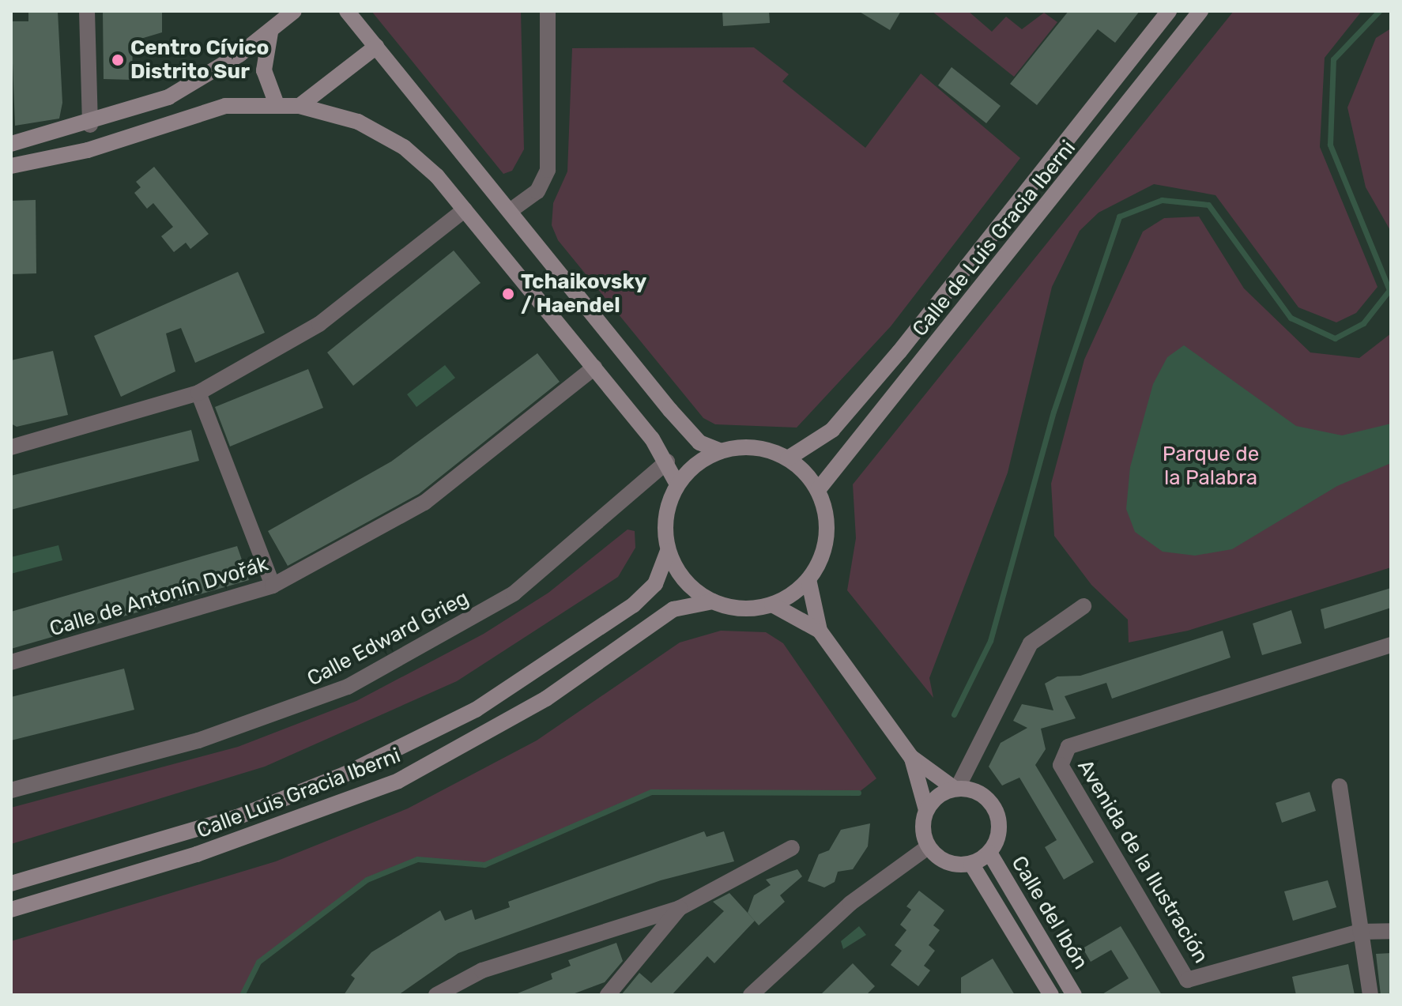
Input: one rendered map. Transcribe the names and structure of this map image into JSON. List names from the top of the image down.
{
  "streets": {
    "main road": ["Calle de Luis Gracia Iberni", "Calle Luis Gracia Iberni", "Calle del Ibón"],
    "street": ["Calle de Antonín Dvořák", "Calle Edward Grieg", "Avenida de la Ilustración"]
  },
  "crossings": [
    ["Calle de Luis Gracia Iberni", "Calle Luis Gracia Iberni"]
  ],
  "parks": ["Parque de la Palabra"],
  "places": ["Centro Cívico Distrito Sur", "Tchaikovsky / Haendel"]
}
